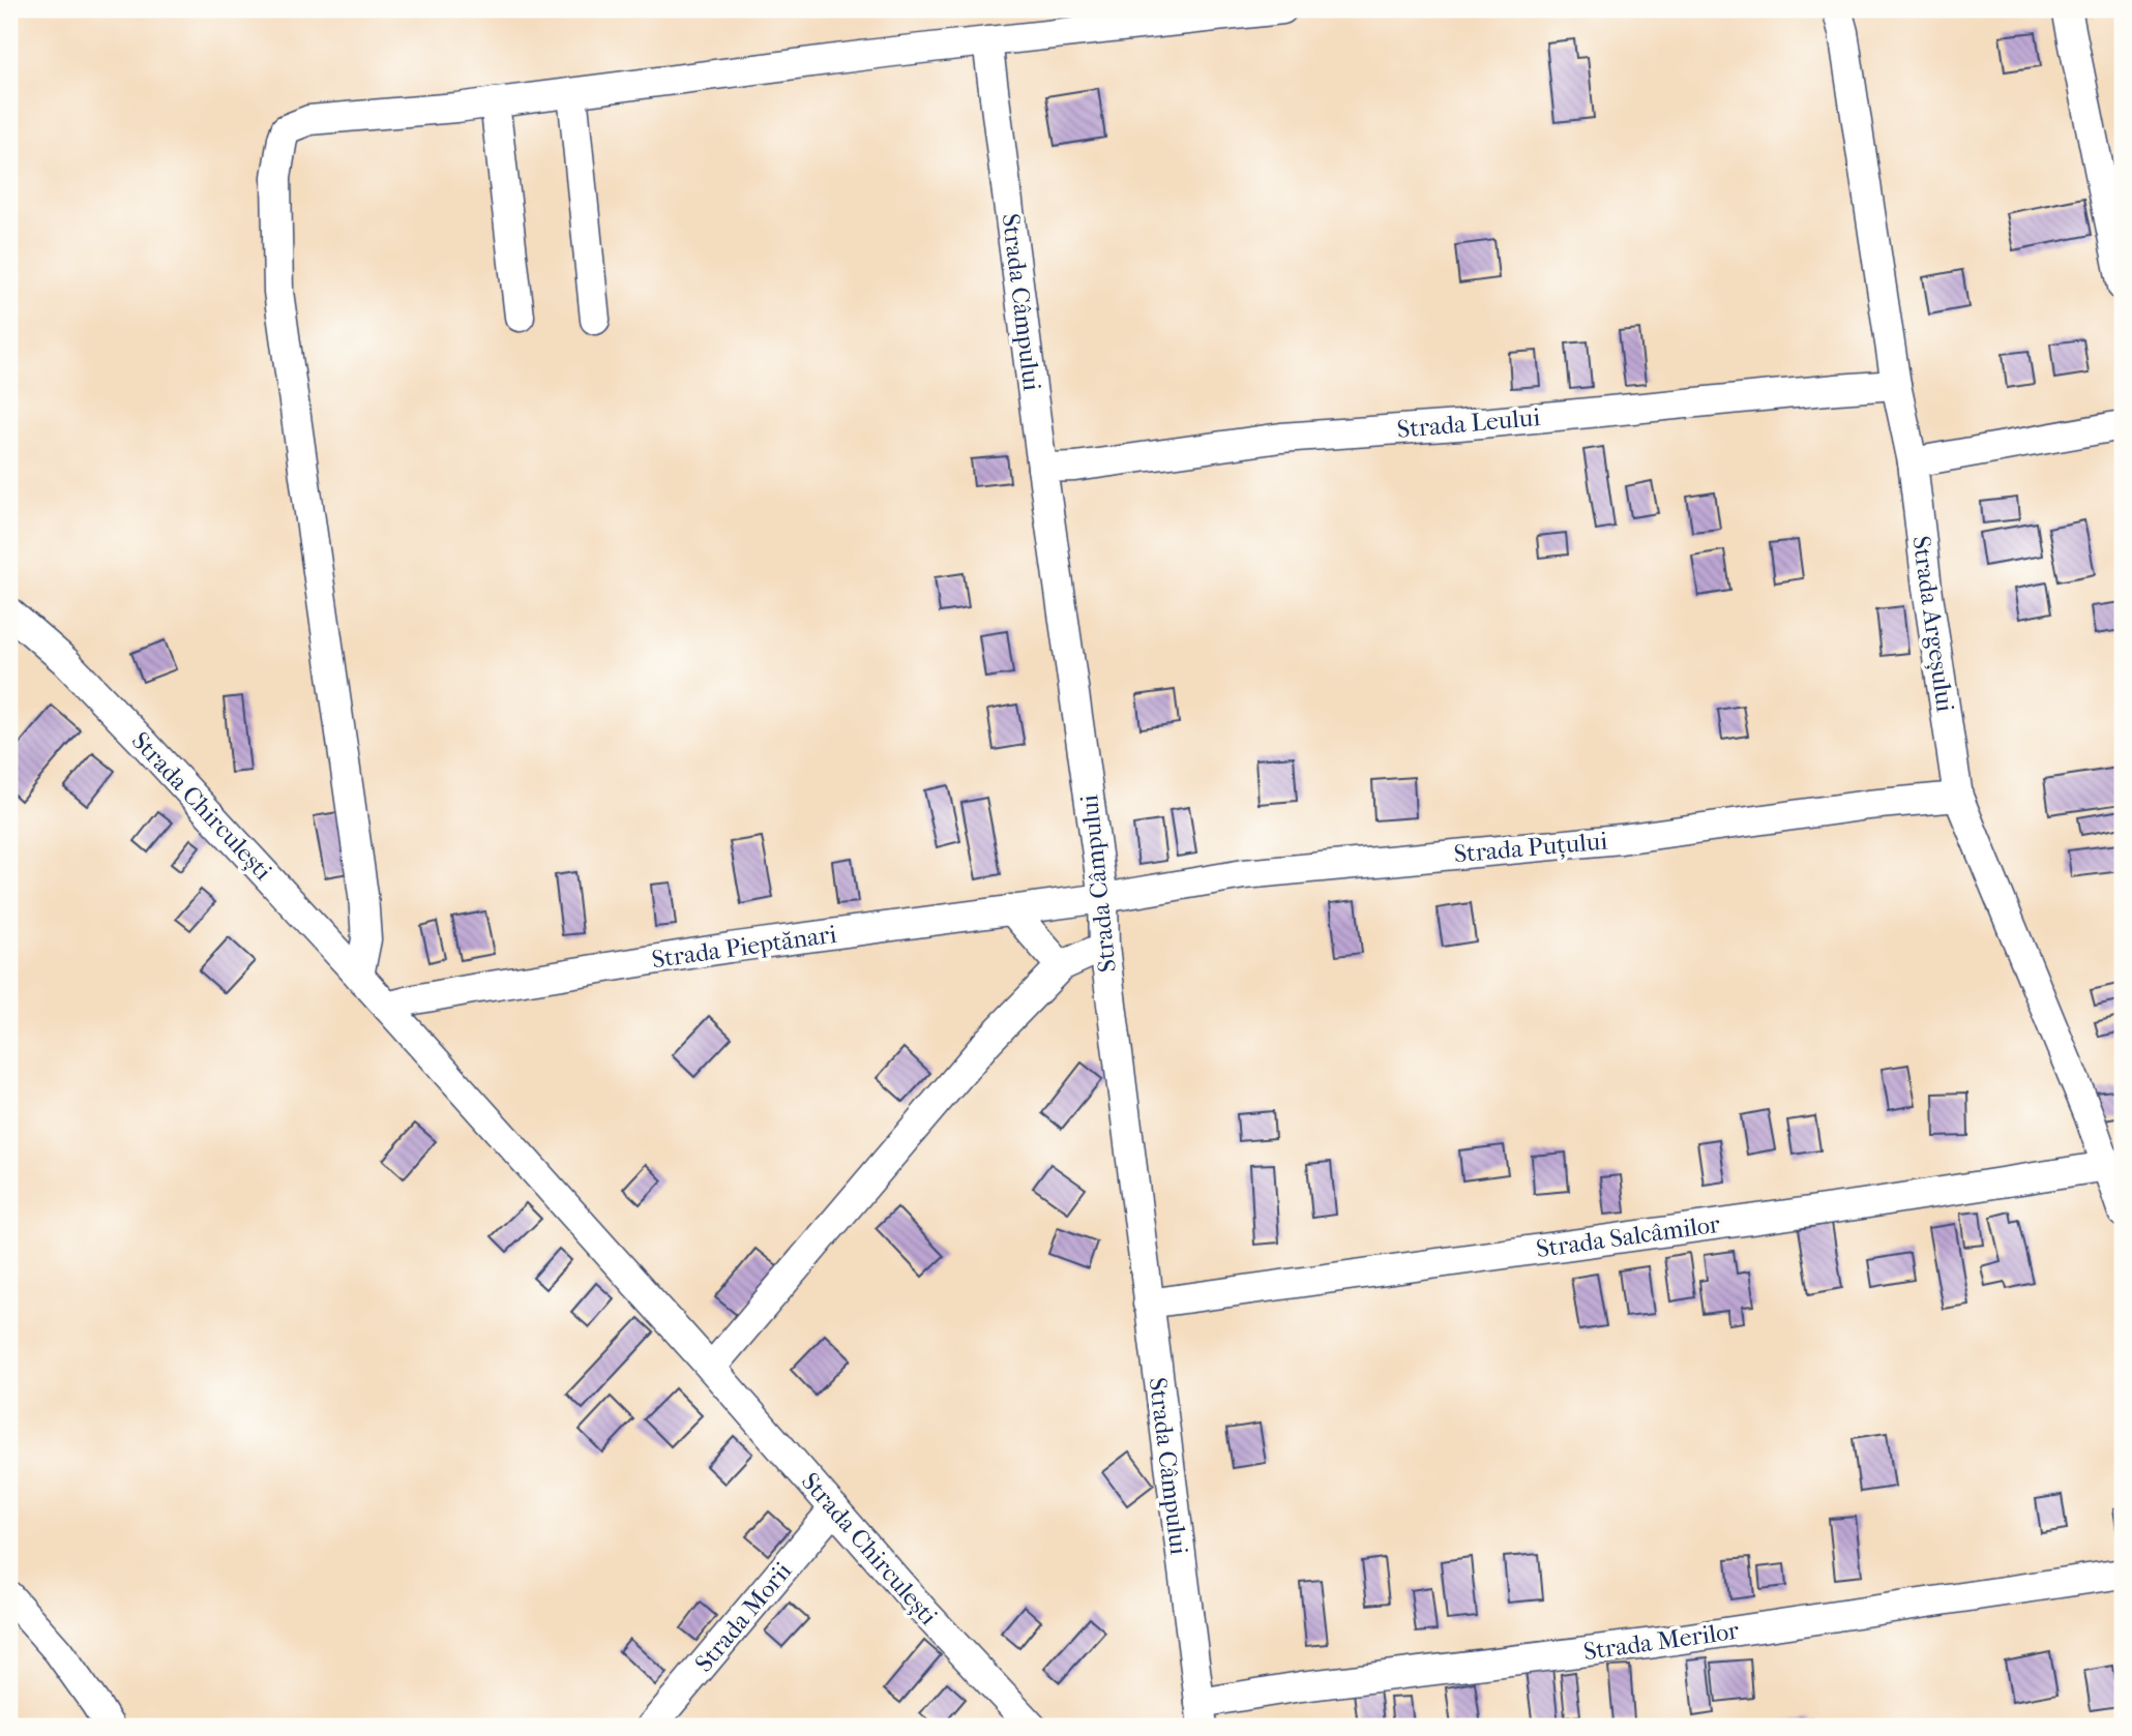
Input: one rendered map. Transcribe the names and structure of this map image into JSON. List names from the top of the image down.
{
  "streets": {
    "street": [
      "Strada Câmpului",
      "Strada Leului",
      "Strada Argeșului",
      "Strada Chirculești",
      "Strada Puțului",
      "Strada Pieptănari",
      "Strada Salcâmilor",
      "Strada Morii",
      "Strada Merilor"
    ]
  },
  "crossings": [
    ["Strada Câmpului", "Strada Leului"],
    ["Strada Câmpului", "Strada Puțului"],
    ["Strada Câmpului", "Strada Pieptănari"],
    ["Strada Câmpului", "Strada Salcâmilor"],
    ["Strada Câmpului", "Strada Merilor"],
    ["Strada Leului", "Strada Argeșului"],
    ["Strada Argeșului", "Strada Puțului"],
    ["Strada Argeșului", "Strada Salcâmilor"],
    ["Strada Chirculești", "Strada Pieptănari"],
    ["Strada Chirculești", "Strada Morii"],
    ["Strada Puțului", "Strada Pieptănari"]
  ]
}
